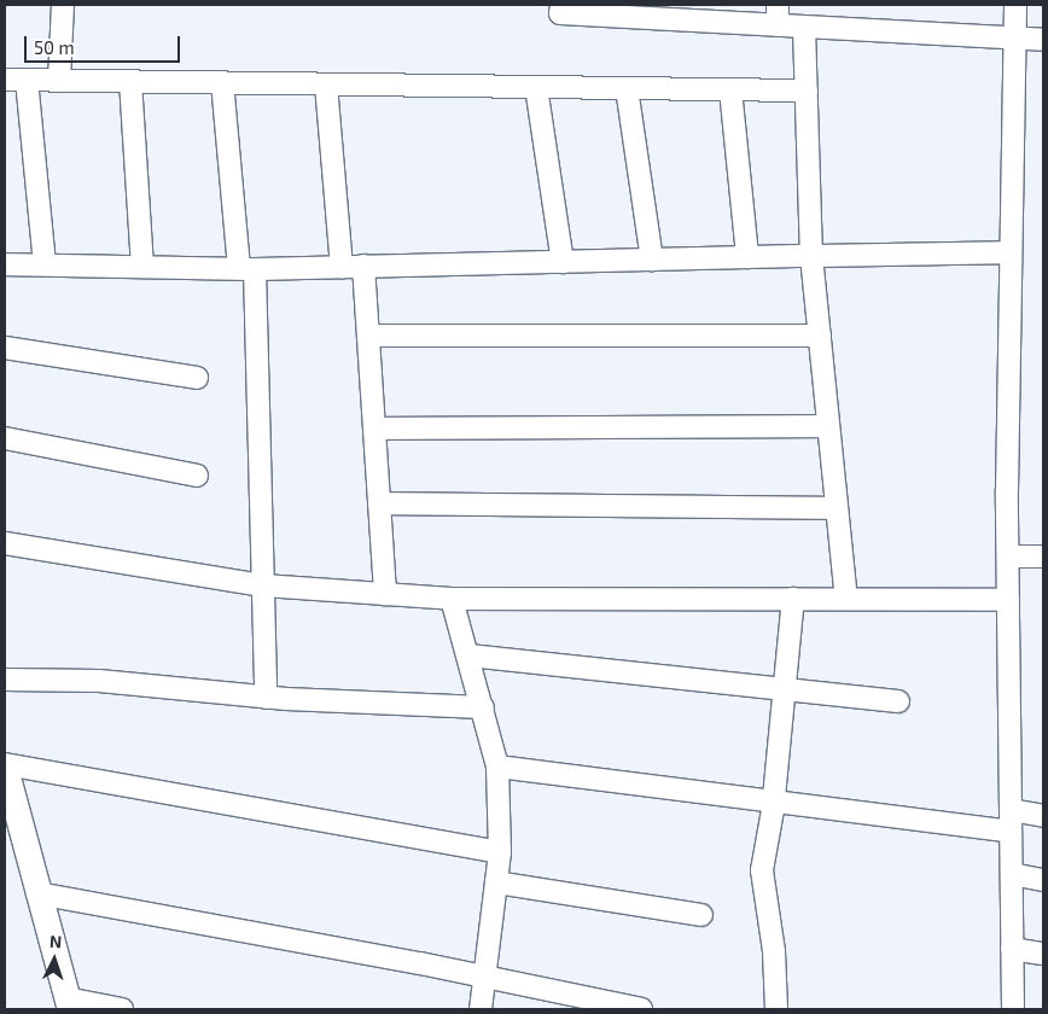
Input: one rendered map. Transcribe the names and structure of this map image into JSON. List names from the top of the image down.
{
  "scale_bar": "50 m",
  "north": "top"
}
